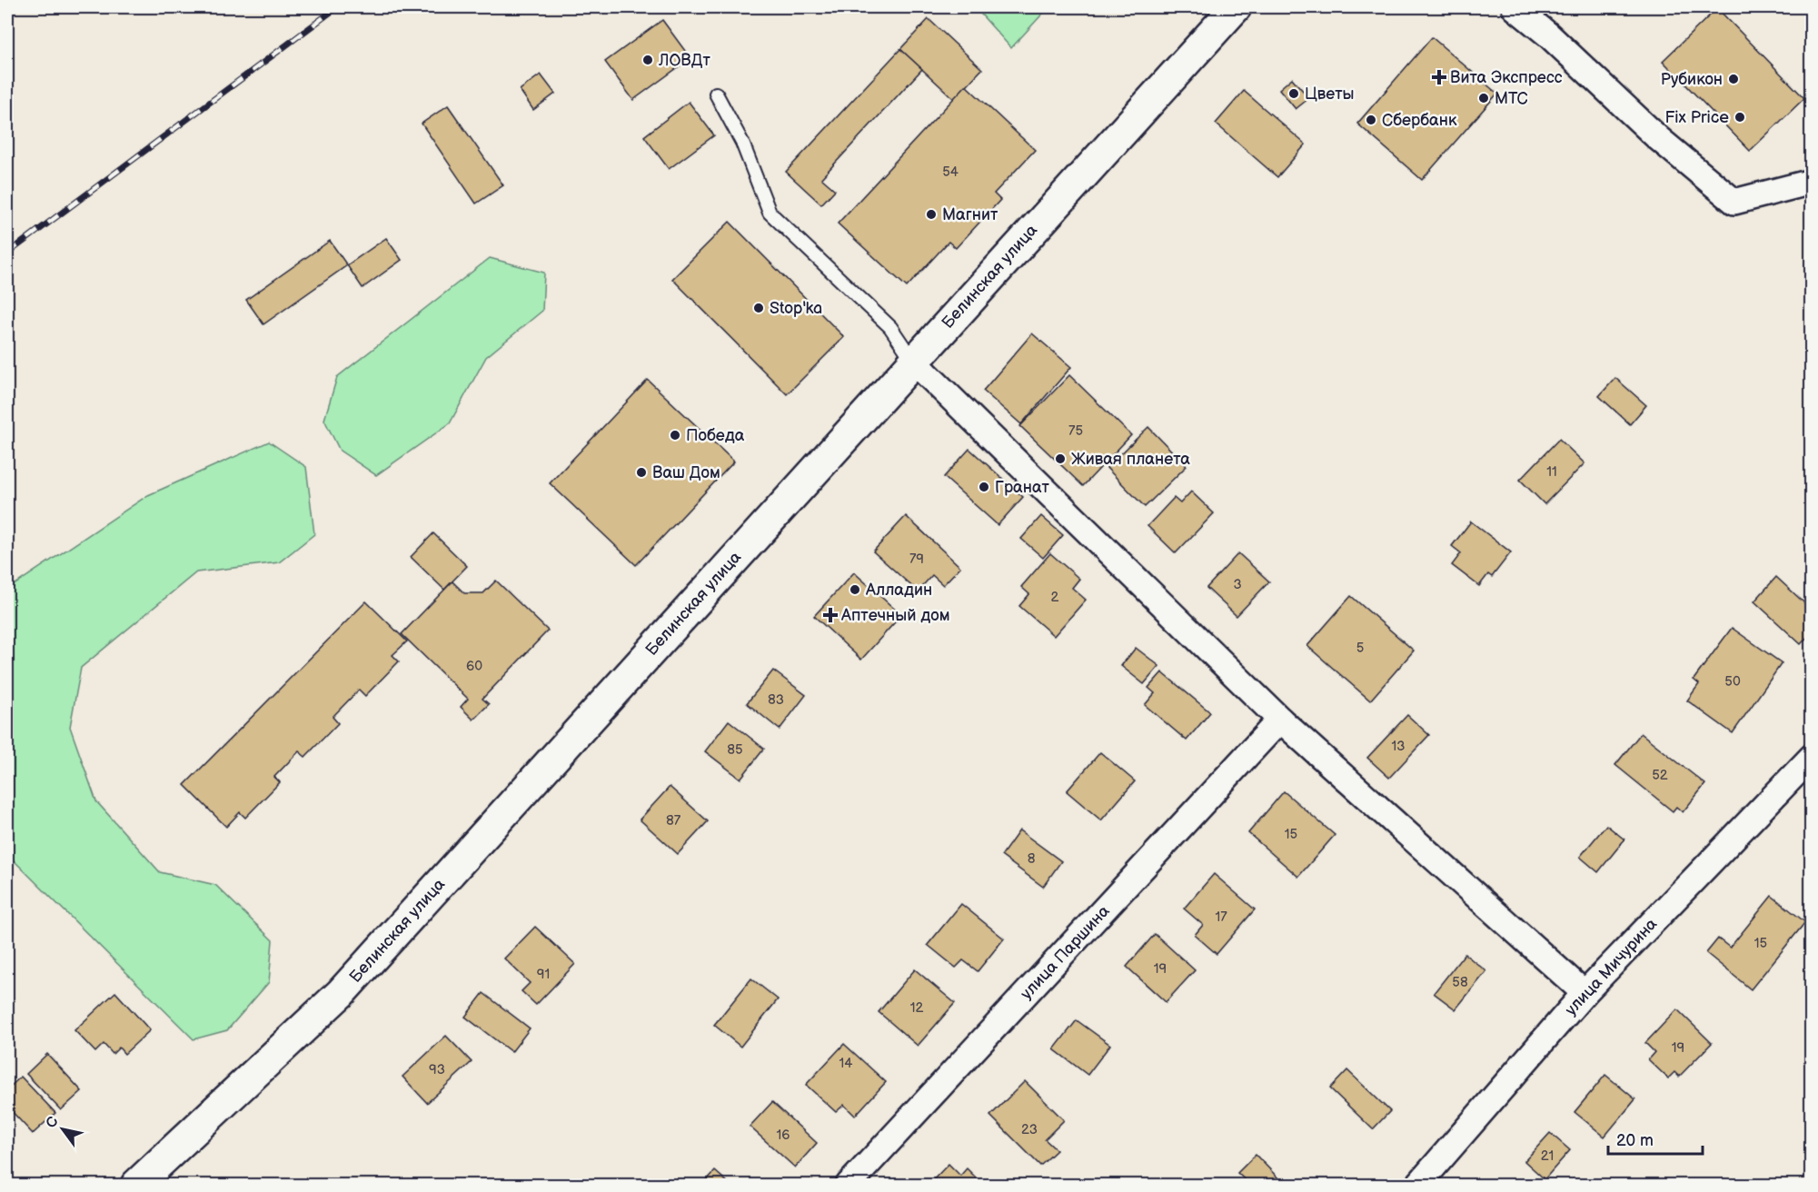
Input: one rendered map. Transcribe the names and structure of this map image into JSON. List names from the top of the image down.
{
  "streets": {
    "main road": ["Белинская улица"],
    "street": ["улица Паршина", "улица Мичурина"]
  },
  "places": {
    "other": [
      "ЛОВДт",
      "Рубикон",
      "Цветы",
      "МТС",
      "Fix Price",
      "Сбербанк",
      "Магнит",
      "Stop'ka",
      "Победа",
      "Живая планета",
      "Ваш Дом",
      "Гранат",
      "Алладин"
    ],
    "health": ["Вита Экспресс", "Аптечный дом"]
  },
  "house_numbers": [
    "54",
    "75",
    "11",
    "79",
    "3",
    "2",
    "5",
    "60",
    "50",
    "83",
    "13",
    "85",
    "52",
    "87",
    "15",
    "8",
    "17",
    "15",
    "19",
    "91",
    "58",
    "12",
    "19",
    "14",
    "93",
    "23",
    "16",
    "21"
  ],
  "scale_bar": "20 m",
  "north": "top left"
}
